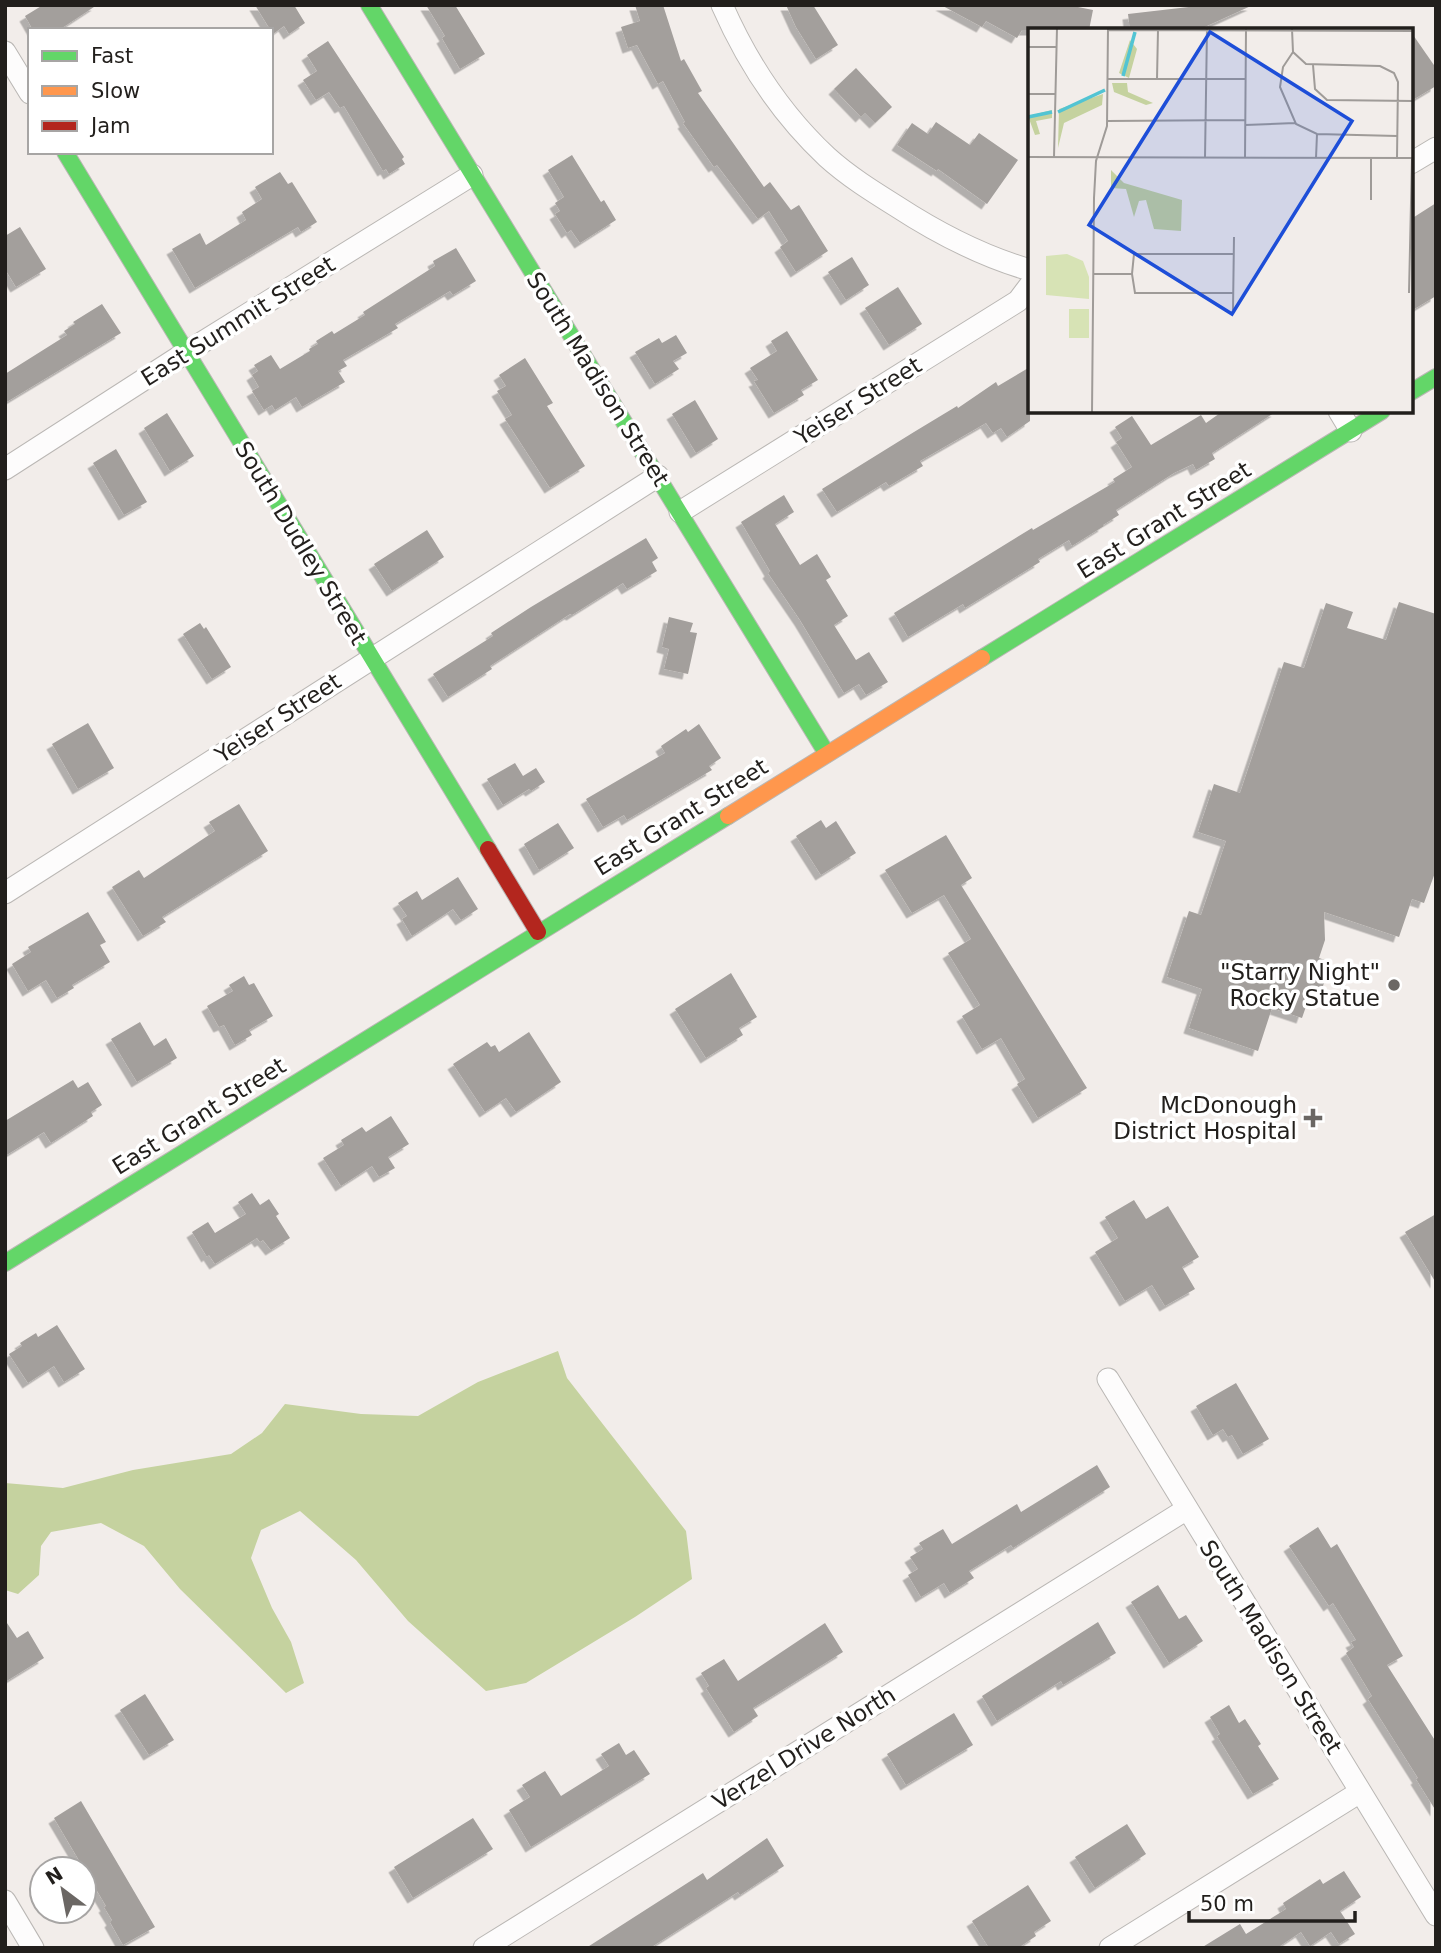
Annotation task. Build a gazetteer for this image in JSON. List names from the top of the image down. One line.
{"streets":{"street":["East Summit Street","South Madison Street","Yeiser Street","East Grant Street","South Dudley Street","Verzel Drive North"]},"crossings":[["East Summit Street","South Madison Street"],["East Summit Street","South Dudley Street"],["South Madison Street","Yeiser Street"],["South Madison Street","East Grant Street"],["South Madison Street","Verzel Drive North"],["Yeiser Street","South Dudley Street"],["East Grant Street","South Dudley Street"]],"places":{"other":["\"Starry Night\" Rocky Statue"],"health":["McDonough District Hospital"]},"legend":["Fast","Slow","Jam"],"scale_bar":"50 m","north":"top left"}
